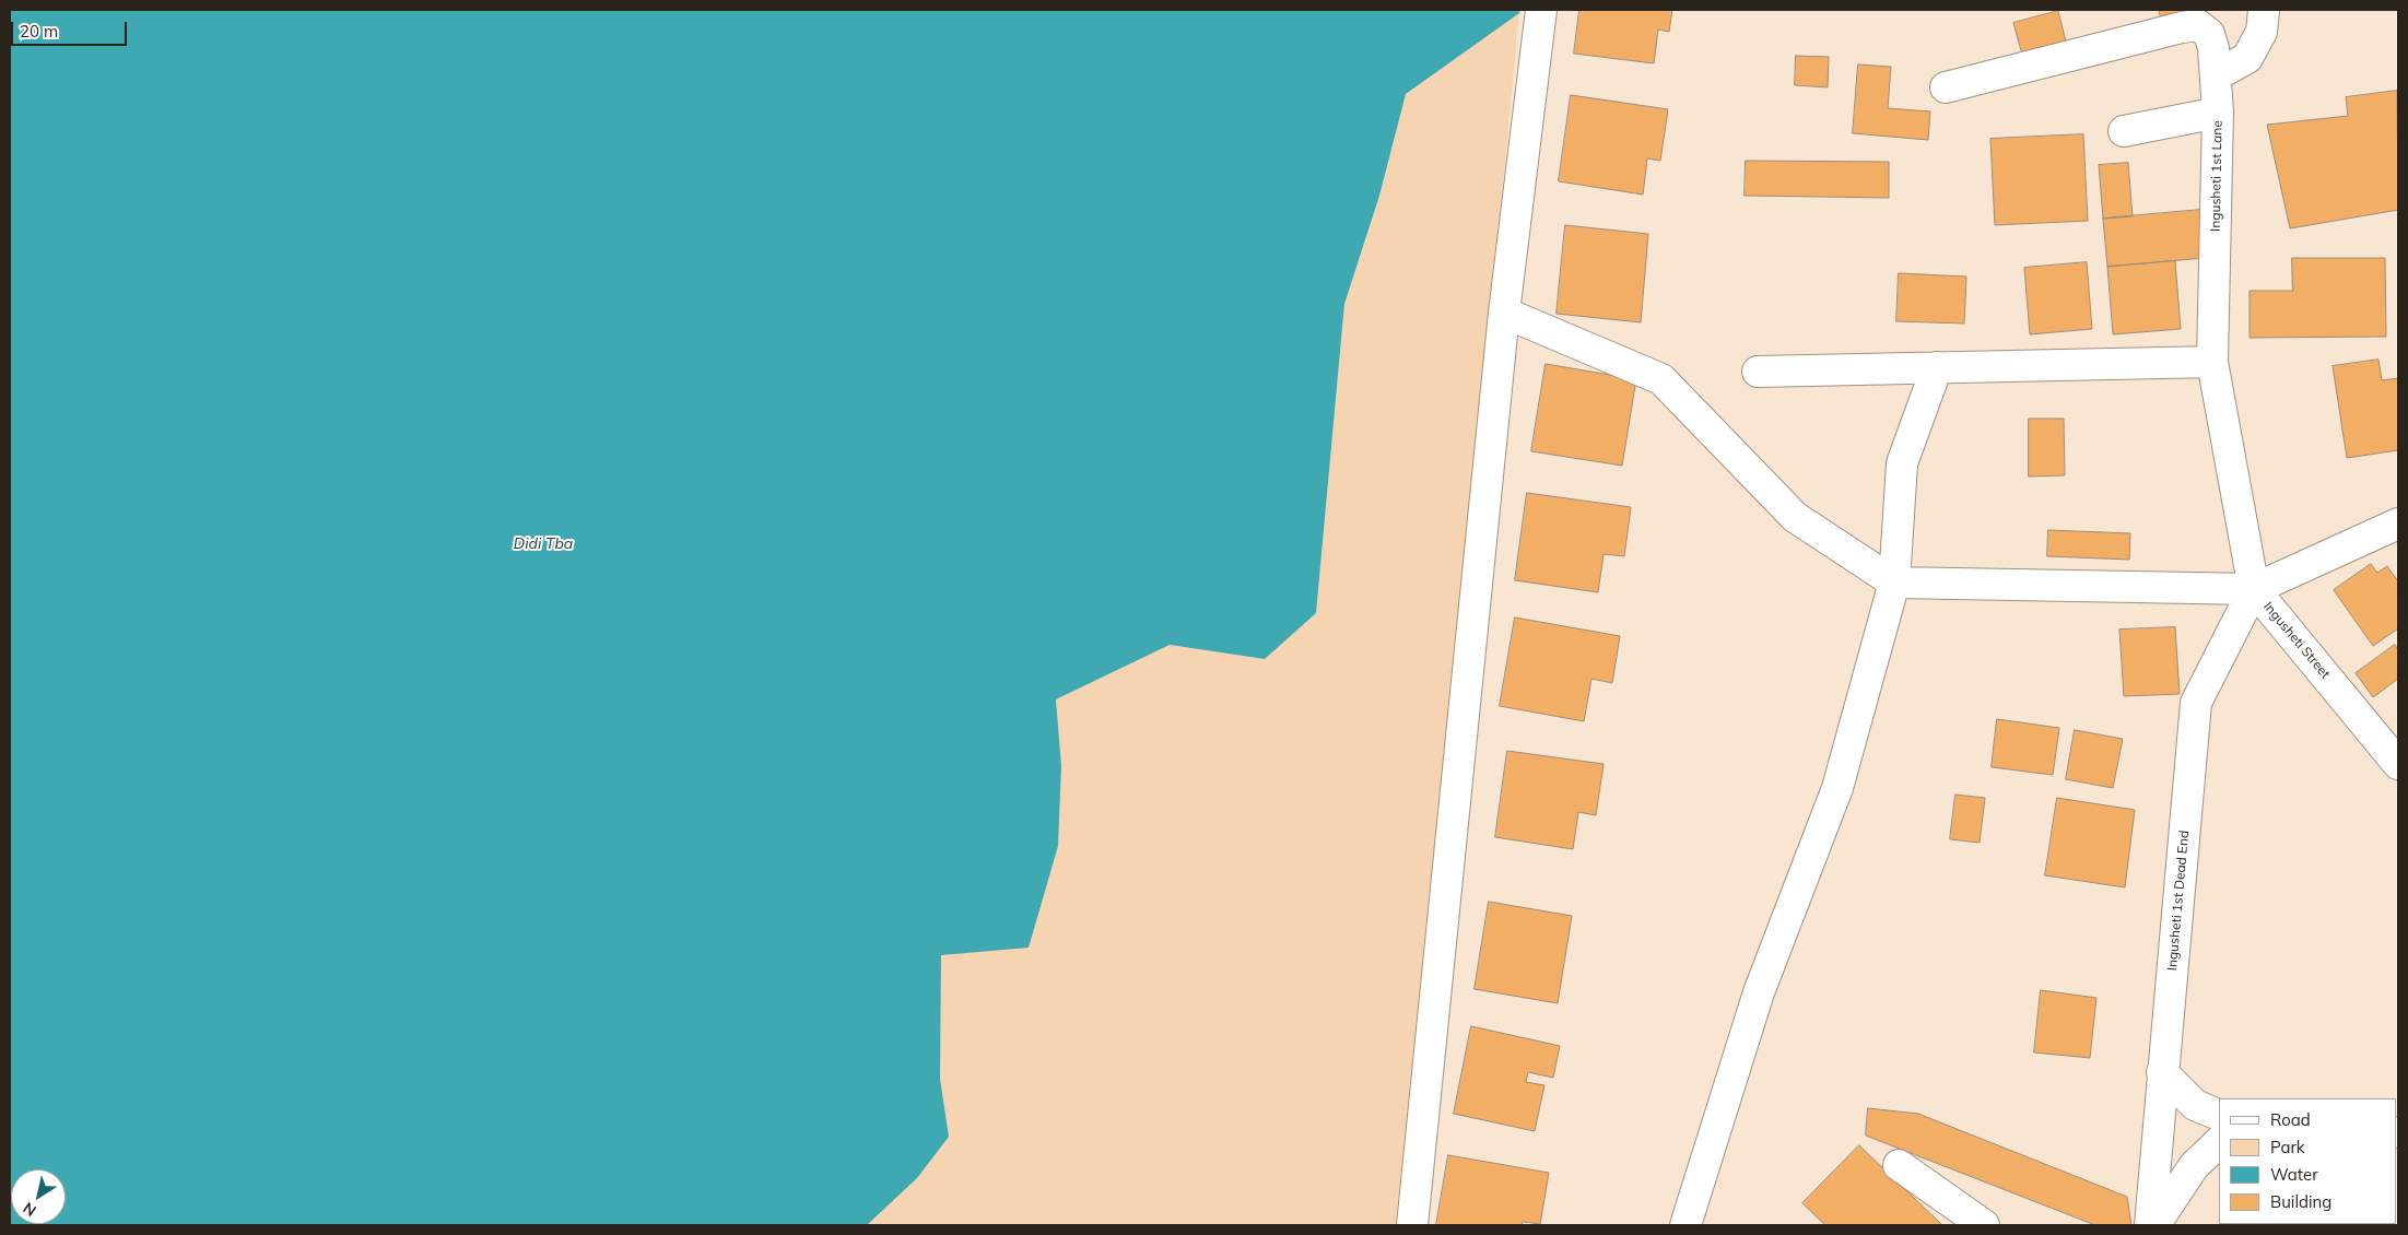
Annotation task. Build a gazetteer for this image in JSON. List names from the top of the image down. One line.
{"streets":{"street":["Ingusheti 1st Lane","Ingusheti Street","Ingusheti 1st Dead End"]},"crossings":[["Ingusheti 1st Lane","Ingusheti Street"],["Ingusheti 1st Lane","Ingusheti 1st Dead End"],["Ingusheti Street","Ingusheti 1st Dead End"]],"water":["Didi Tba"],"legend":["Road","Park","Water","Building"],"scale_bar":"20 m","north":"bottom left"}
